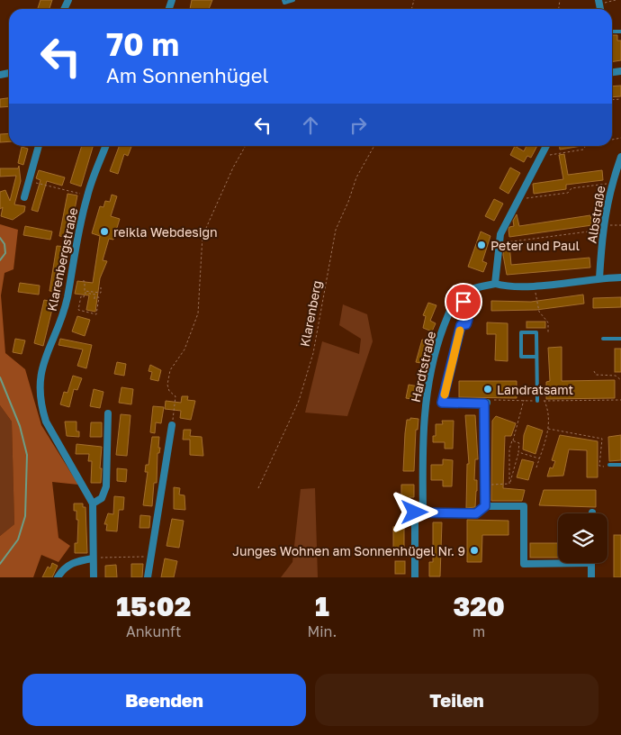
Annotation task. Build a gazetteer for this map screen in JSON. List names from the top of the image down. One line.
{"streets":{"street":["Albstraße","Klarenbergstraße","Hardtstraße"],"path":["Klarenberg"]},"crossings":[["Albstraße","Hardtstraße"]],"places":["reikla Webdesign","Peter und Paul","Landratsamt","Junges Wohnen am Sonnenhügel Nr. 9"],"page":{"turn":["70 m","Am Sonnenhügel"],"eta":["15:02","Ankunft","1","Min.","320","m"],"buttons":["Beenden","Teilen"]}}
